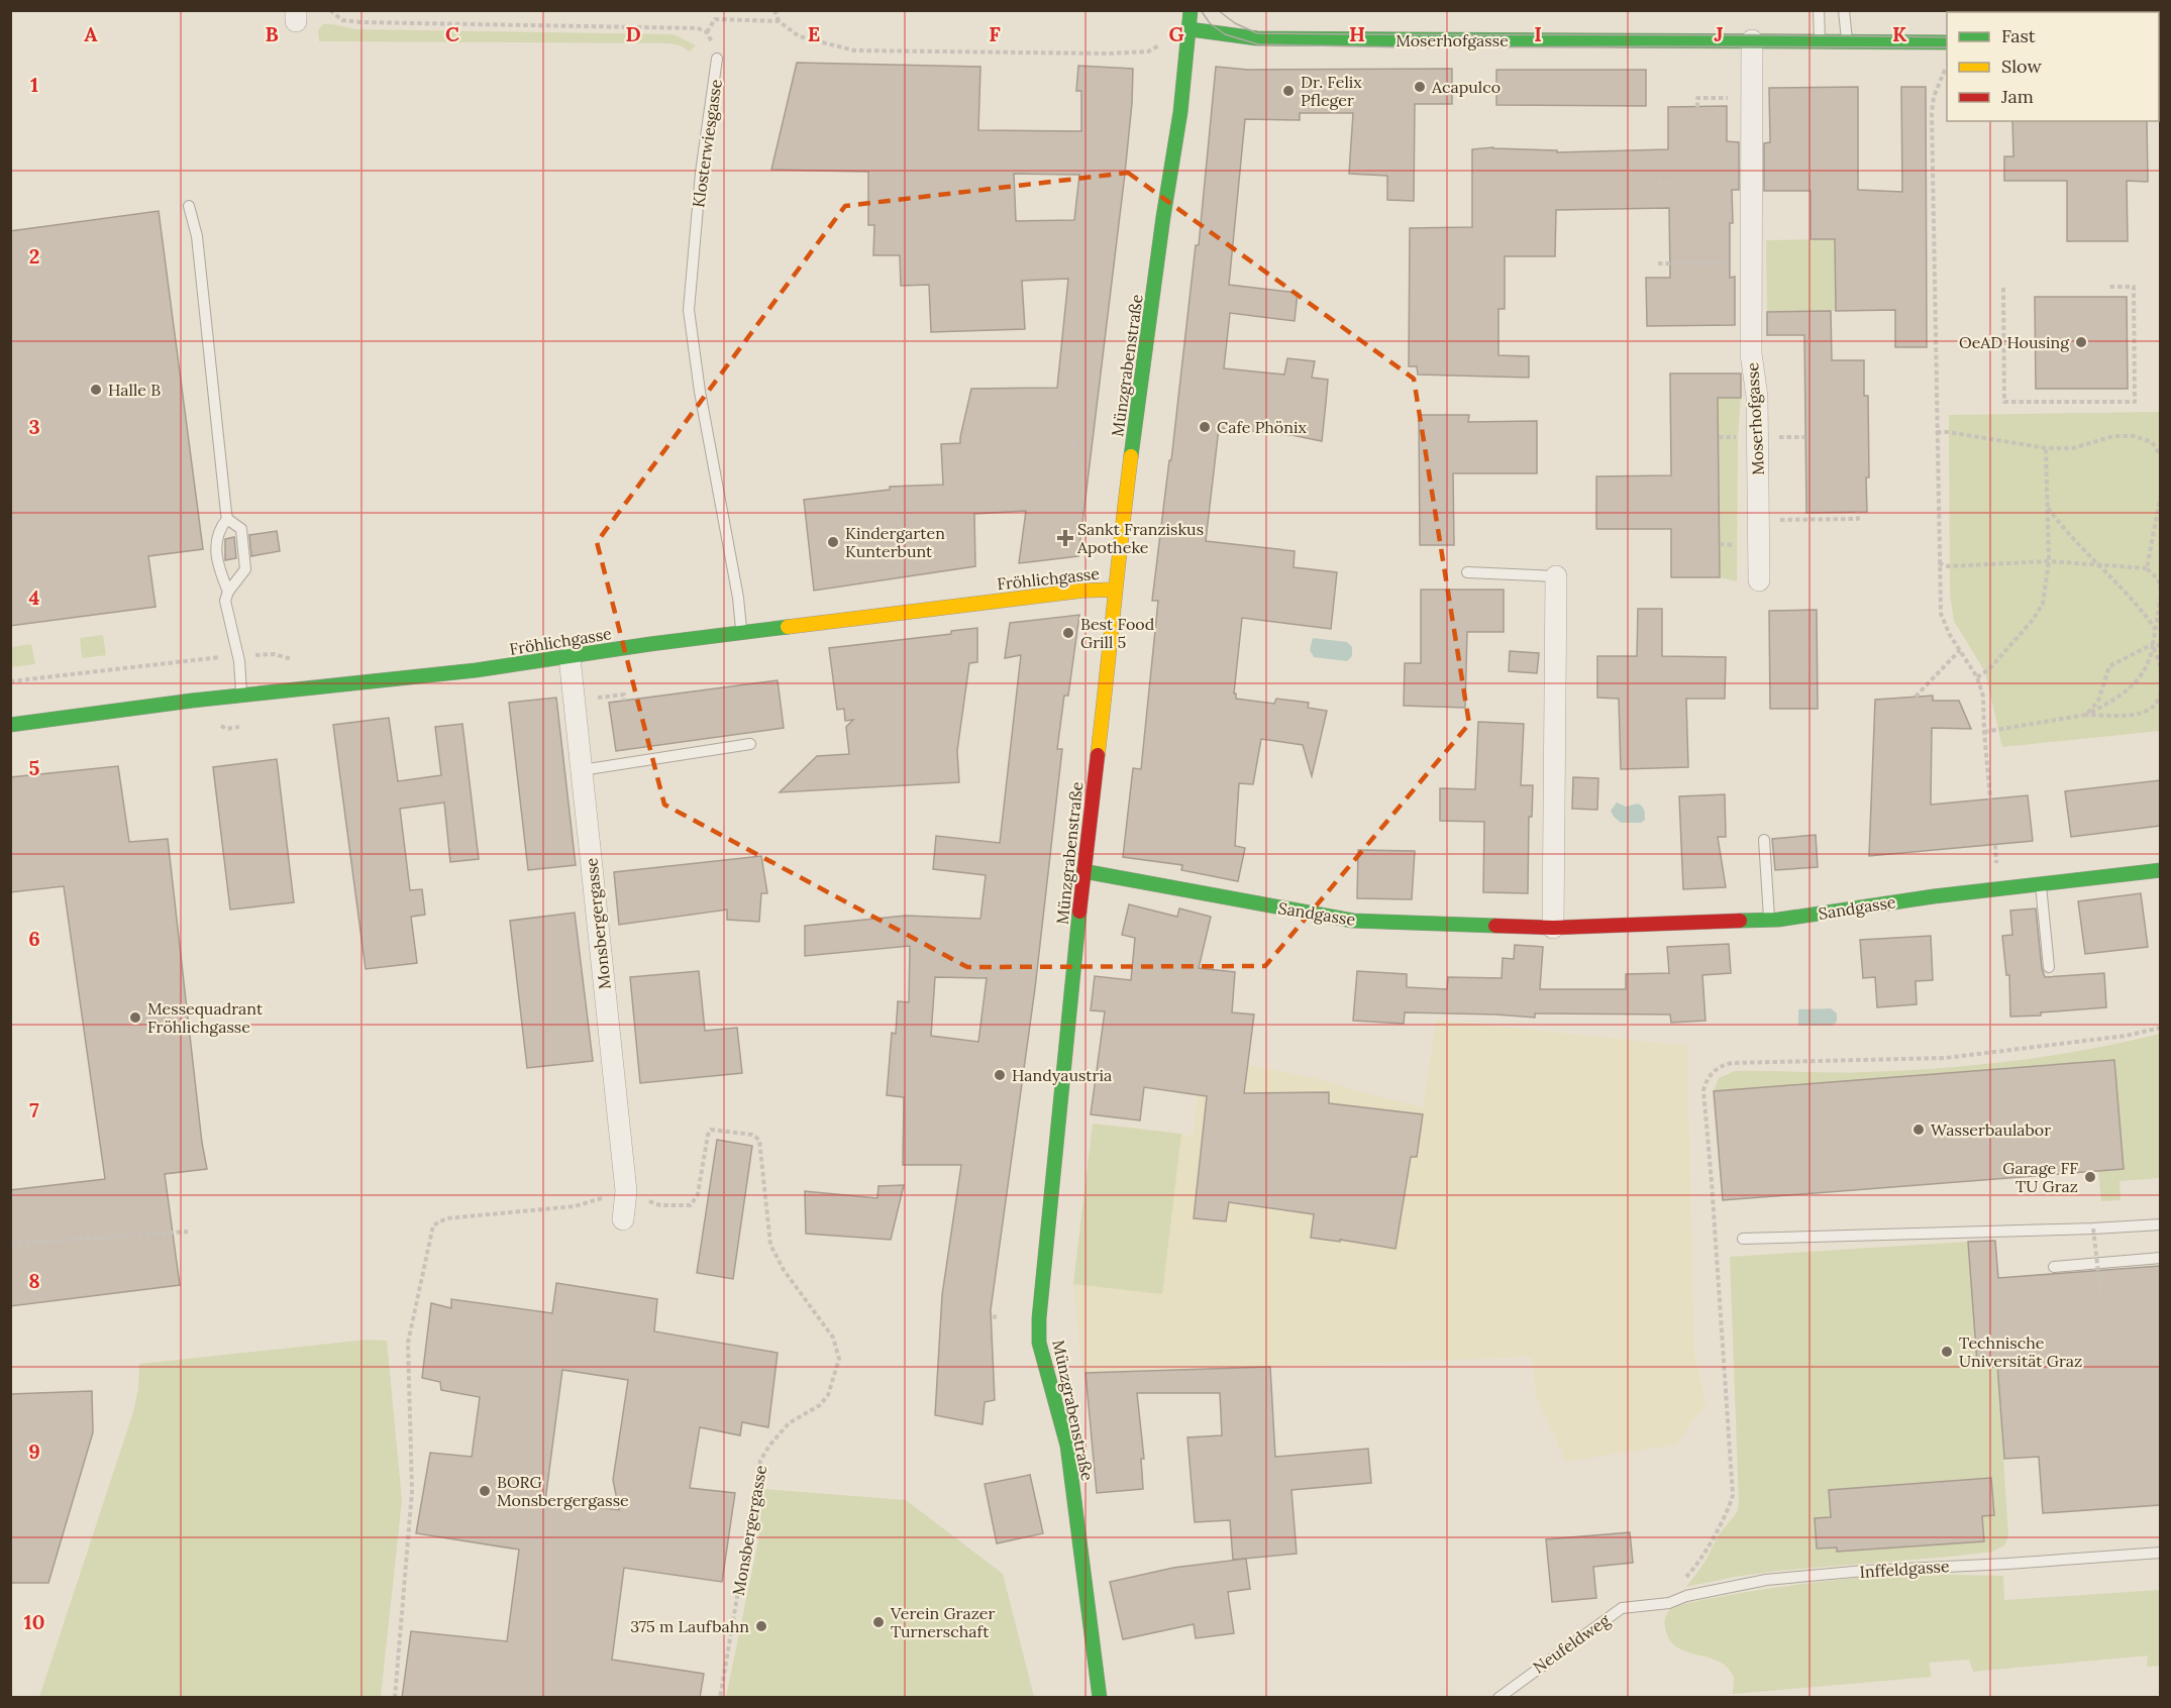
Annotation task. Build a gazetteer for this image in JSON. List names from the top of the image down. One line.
{"streets":{"main road":["Moserhofgasse","Münzgrabenstraße","Fröhlichgasse","Sandgasse"],"street":["Monsbergergasse"],"lane":["Klosterwiesgasse","Inffeldgasse","Neufeldweg"]},"crossings":[["Moserhofgasse","Münzgrabenstraße"],["Klosterwiesgasse","Fröhlichgasse"],["Münzgrabenstraße","Fröhlichgasse"],["Münzgrabenstraße","Sandgasse"],["Fröhlichgasse","Monsbergergasse"],["Inffeldgasse","Neufeldweg"]],"places":{"other":["Acapulco","Dr. Felix Pfleger","OeAD Housing","Halle B","Cafe Phönix","Kindergarten Kunterbunt","Best Food Grill 5","Messequadrant Fröhlichgasse","Handyaustria","Wasserbaulabor","Garage FF TU Graz","Technische Universität Graz","BORG Monsbergergasse","Verein Grazer Turnerschaft","375 m Laufbahn"],"health":["Sankt Franziskus Apotheke"]},"legend":["Fast","Slow","Jam"],"grid":{"columns":["A","B","C","D","E","F","G","H","I","J","K"],"rows":["1","2","3","4","5","6","7","8","9","10"]}}
